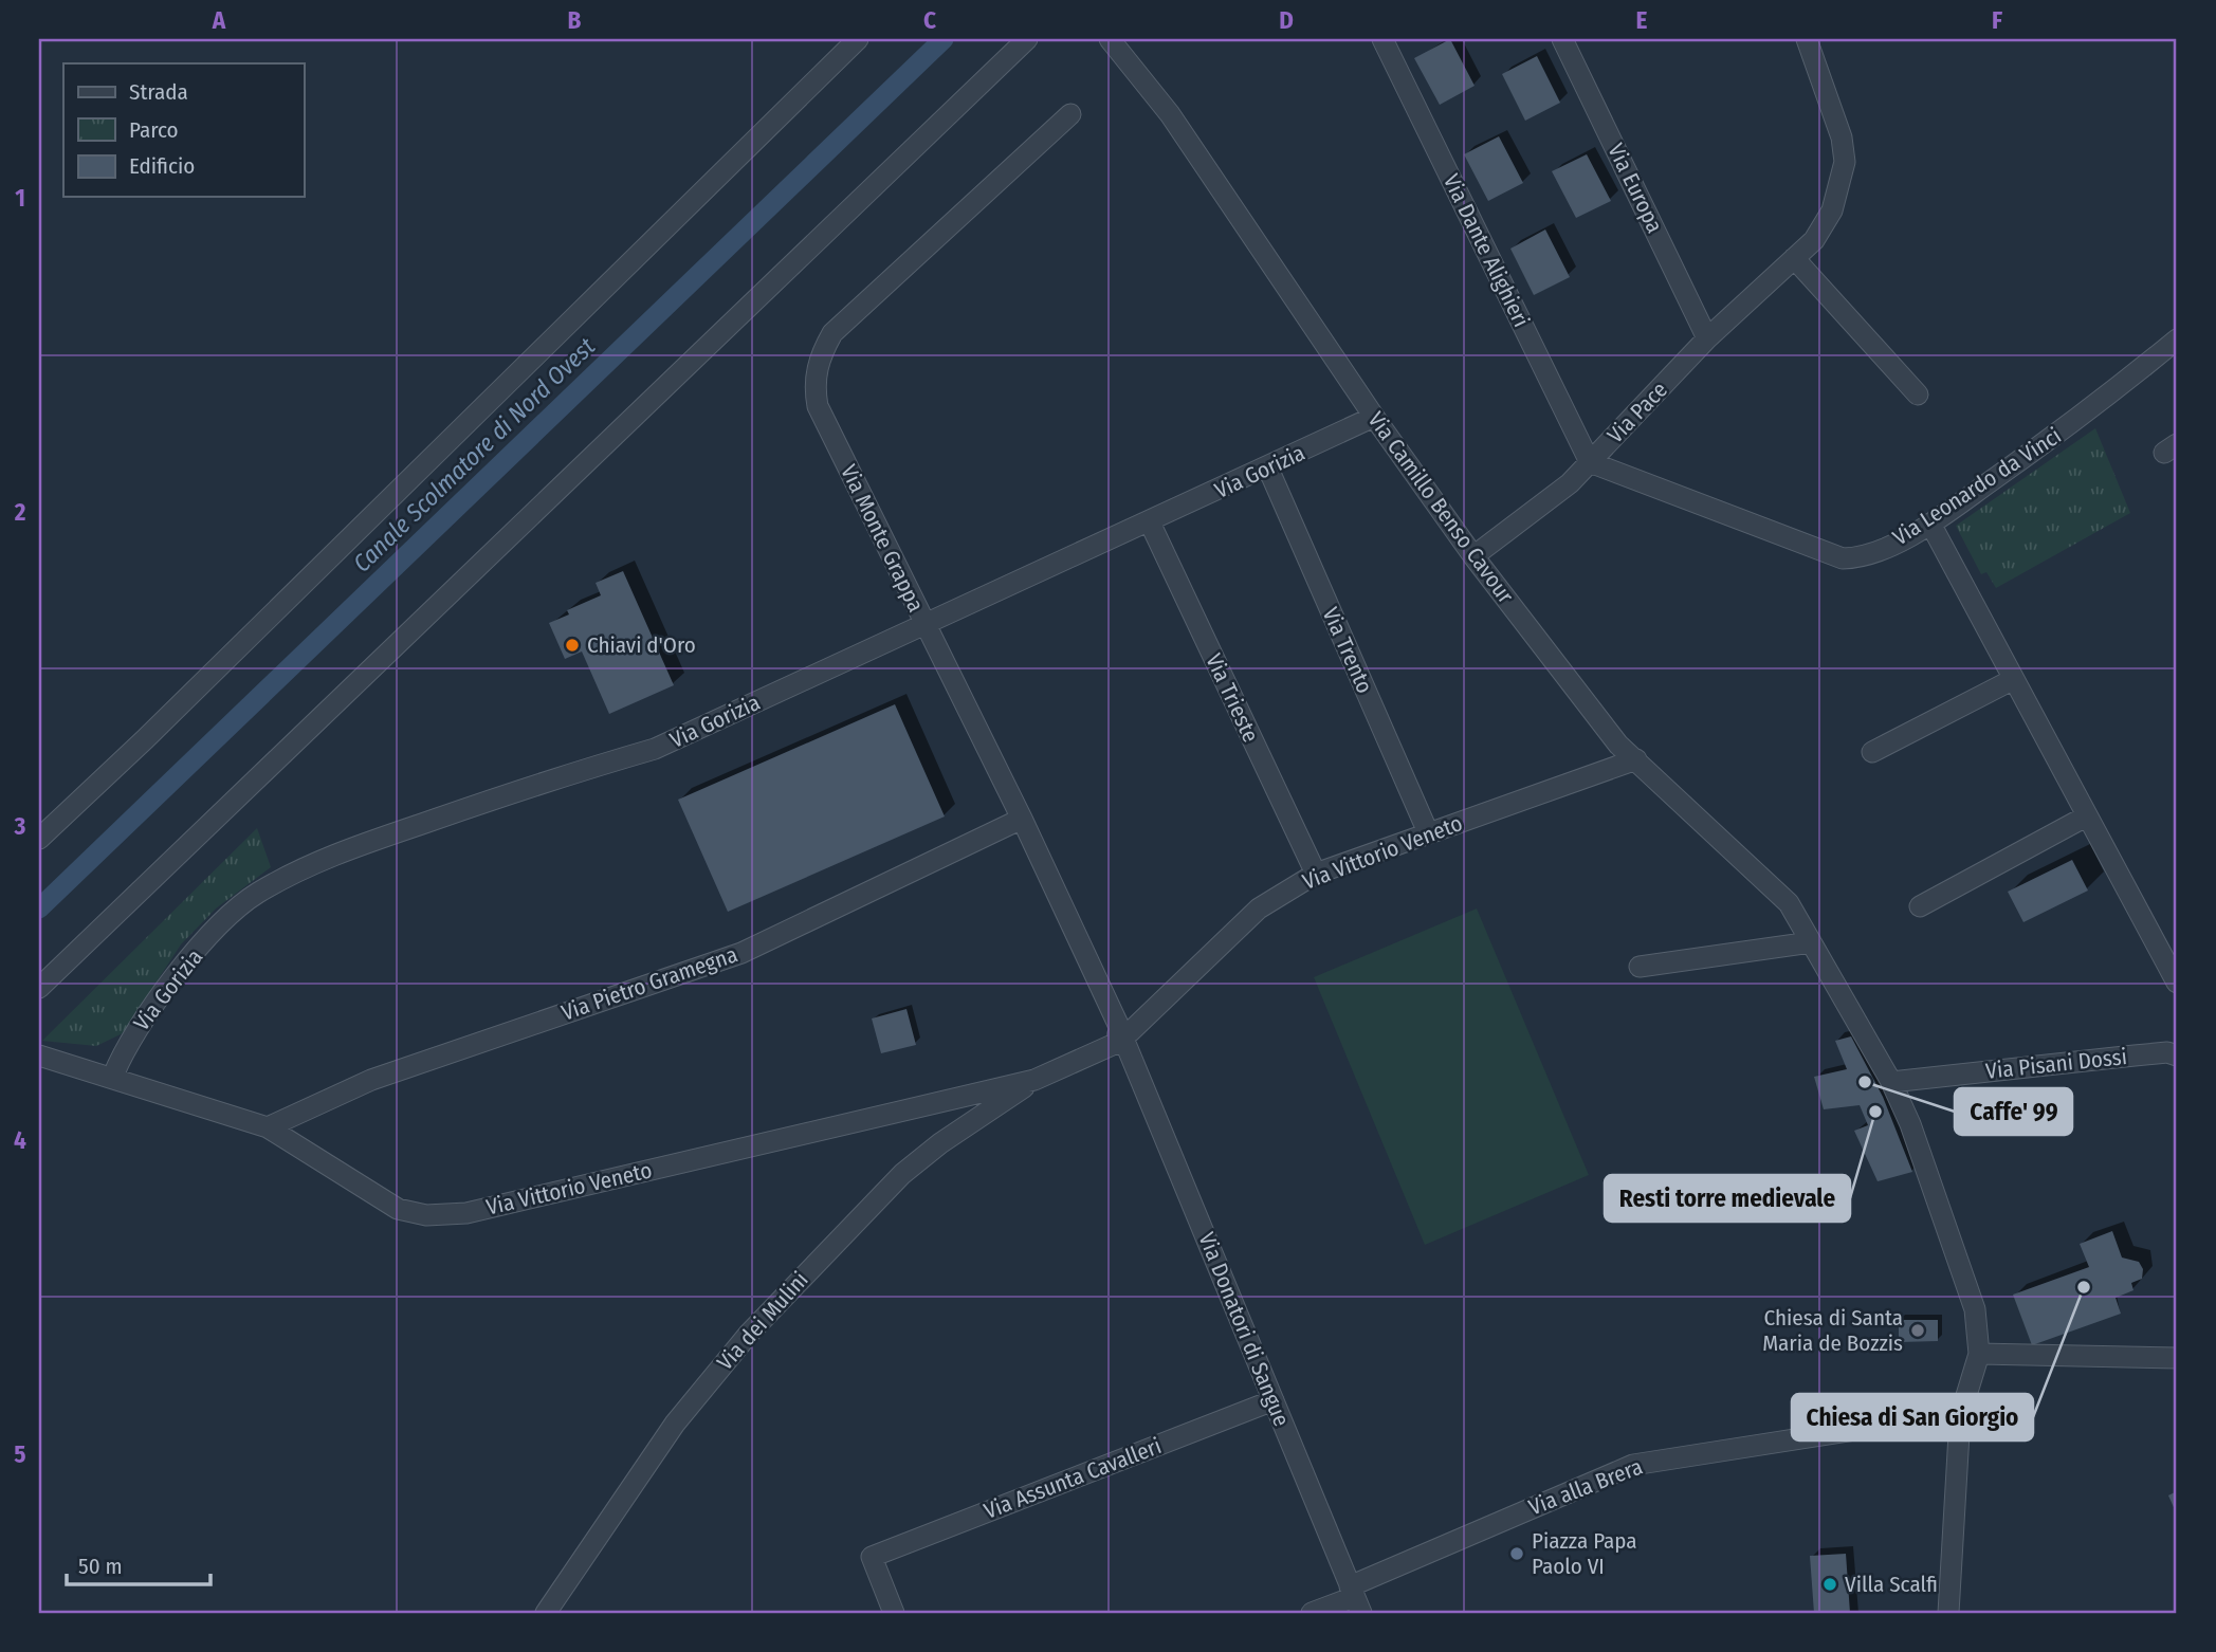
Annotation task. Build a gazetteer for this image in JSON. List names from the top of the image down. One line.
{"streets":{"street":["Via Europa","Via Dante Alighieri","Via Pace","Via Gorizia","Via Leonardo da Vinci","Via Camillo Benso Cavour","Via Monte Grappa","Via Trento","Via Trieste","Via Vittorio Veneto","Via Pietro Gramegna","Via Pisani Dossi","Via dei Mulini","Via Donatori di Sangue","Via Assunta Cavalleri","Via alla Brera"]},"crossings":[["Via Europa","Via Pace"],["Via Dante Alighieri","Via Pace"],["Via Dante Alighieri","Via Leonardo da Vinci"],["Via Pace","Via Leonardo da Vinci"],["Via Pace","Via Camillo Benso Cavour"],["Via Gorizia","Via Camillo Benso Cavour"],["Via Gorizia","Via Monte Grappa"],["Via Gorizia","Via Trento"],["Via Gorizia","Via Trieste"],["Via Gorizia","Via Vittorio Veneto"],["Via Camillo Benso Cavour","Via Vittorio Veneto"],["Via Camillo Benso Cavour","Via Pisani Dossi"],["Via Monte Grappa","Via Vittorio Veneto"],["Via Monte Grappa","Via Pietro Gramegna"],["Via Monte Grappa","Via Donatori di Sangue"],["Via Trento","Via Vittorio Veneto"],["Via Trieste","Via Vittorio Veneto"],["Via Vittorio Veneto","Via Pietro Gramegna"],["Via Vittorio Veneto","Via dei Mulini"],["Via Vittorio Veneto","Via Donatori di Sangue"],["Via Donatori di Sangue","Via Assunta Cavalleri"],["Via Donatori di Sangue","Via alla Brera"]],"water":["Canale Scolmatore di Nord Ovest"],"places":["Chiavi d'Oro","Caffe' 99","Resti torre medievale","Chiesa di San Giorgio","Chiesa di Santa Maria de Bozzis","Piazza Papa Paolo VI","Villa Scalfi"],"legend":["Strada","Parco","Edificio"],"scale_bar":"50 m","grid":{"columns":["A","B","C","D","E","F"],"rows":["1","2","3","4","5"]}}
